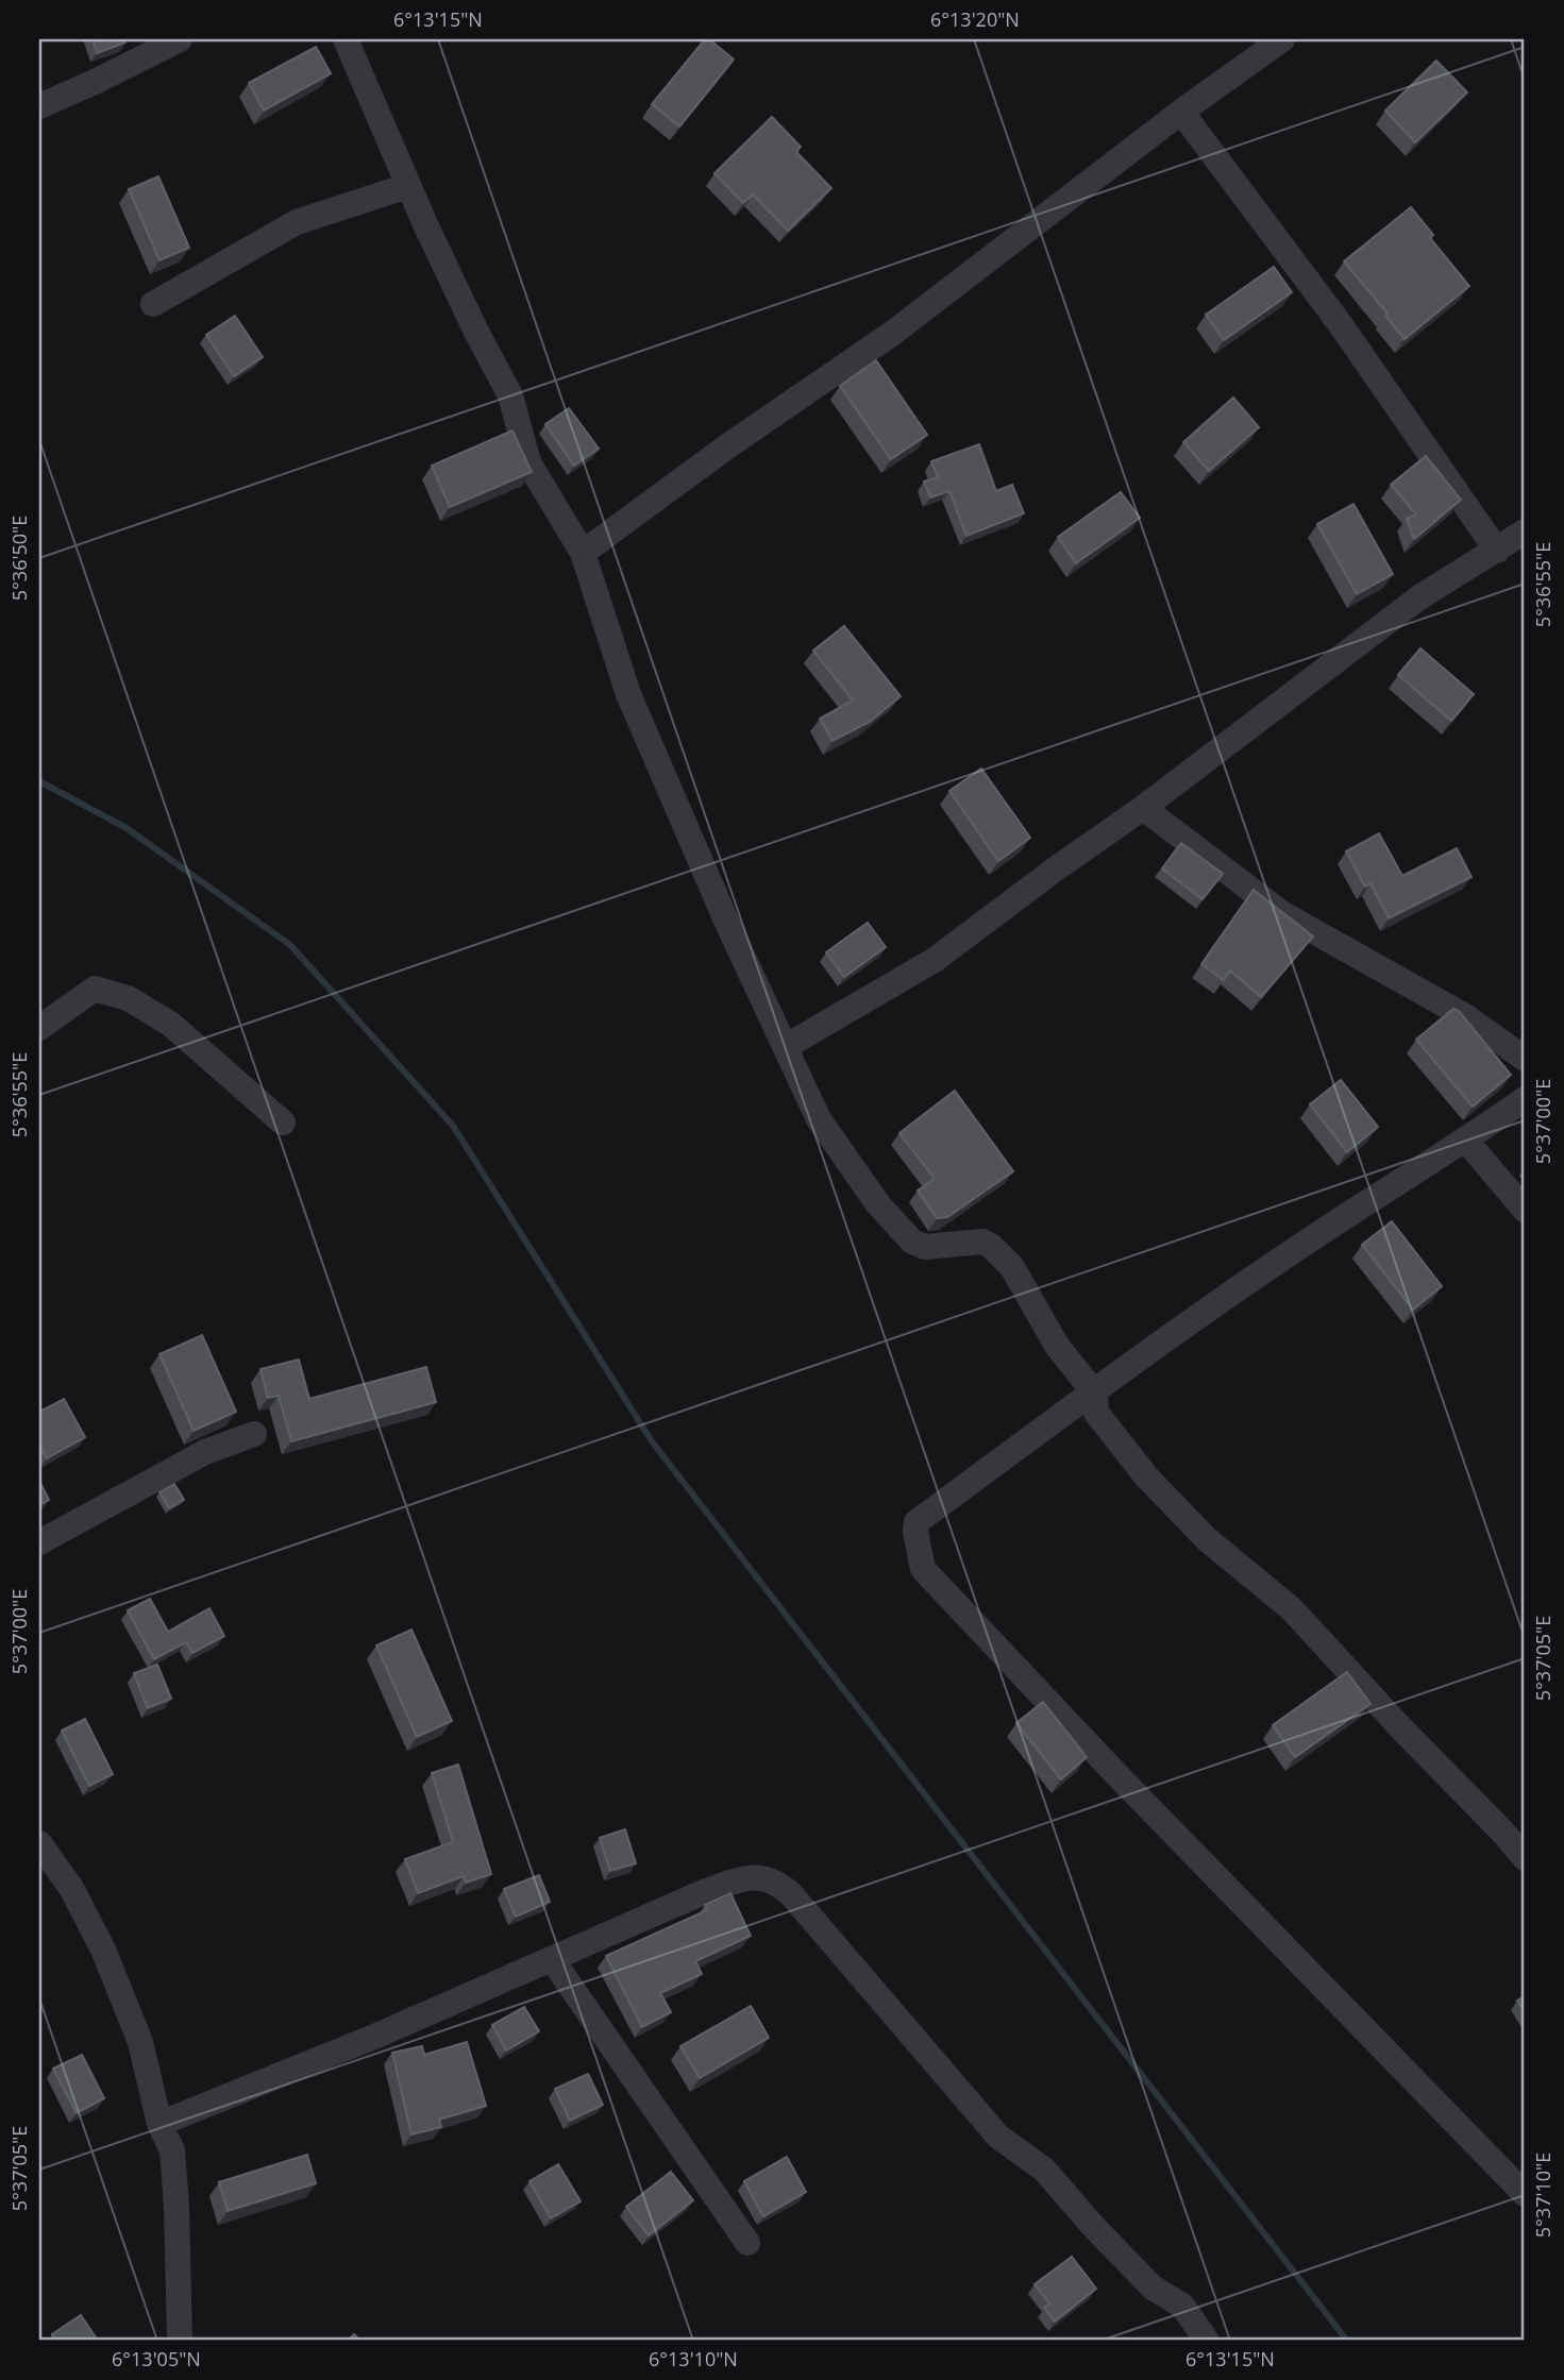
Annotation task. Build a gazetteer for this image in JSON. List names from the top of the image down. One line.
{"coordinates":["6°13'15\"N","6°13'20\"N","5°36'50\"E","5°36'55\"E","5°37'00\"E","5°37'05\"E","5°37'10\"E","6°13'05\"N","6°13'10\"N"]}
